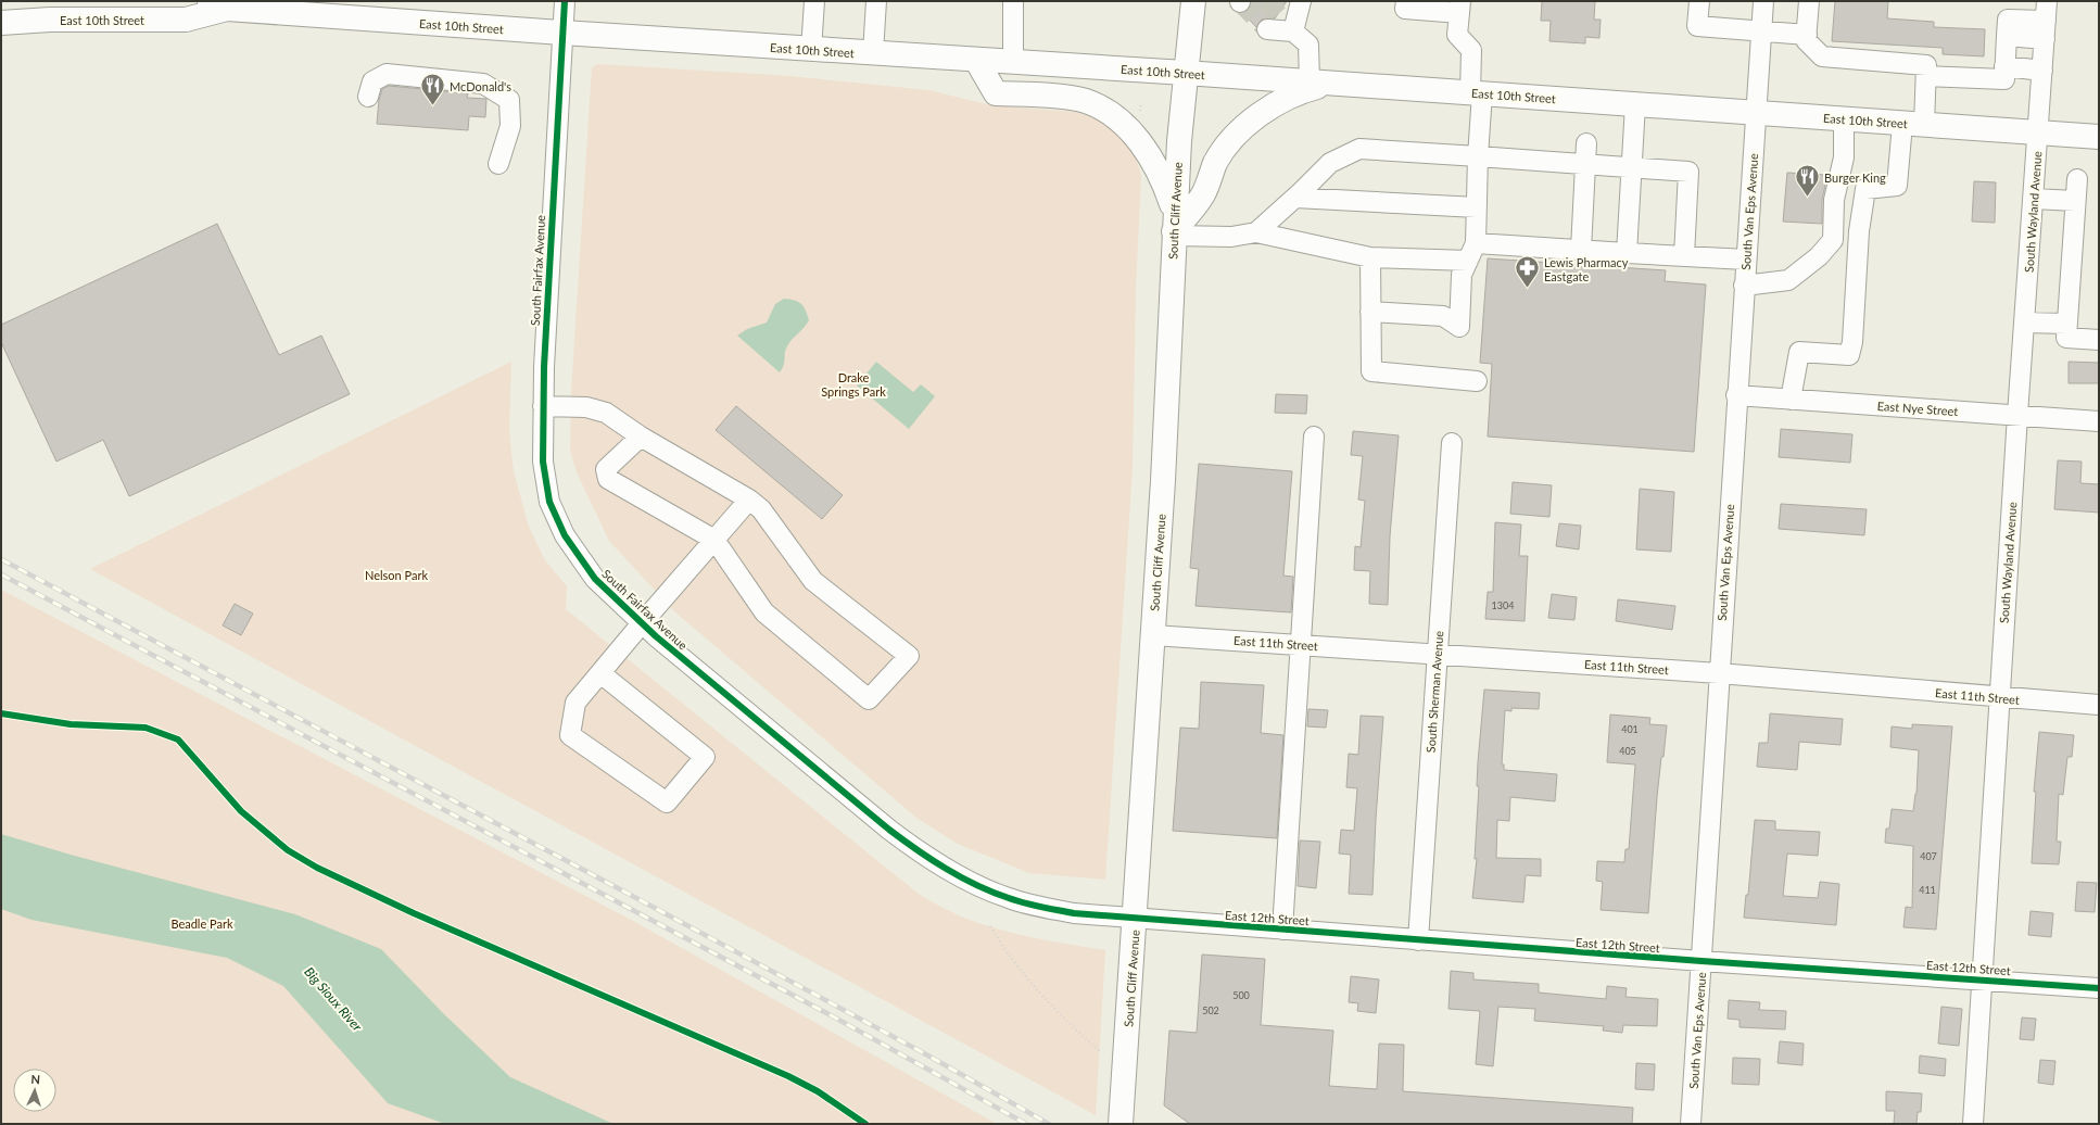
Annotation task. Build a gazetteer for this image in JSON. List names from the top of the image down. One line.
{"streets":{"main road":["East 10th Street","South Cliff Avenue"],"street":["South Van Eps Avenue","South Wayland Avenue","South Fairfax Avenue","East Nye Street","East 11th Street","South Sherman Avenue","East 12th Street"]},"crossings":[["East 10th Street","South Cliff Avenue"],["East 10th Street","South Van Eps Avenue"],["East 10th Street","South Wayland Avenue"],["East 10th Street","South Fairfax Avenue"],["South Cliff Avenue","South Fairfax Avenue"],["South Cliff Avenue","East 11th Street"],["South Cliff Avenue","East 12th Street"],["South Van Eps Avenue","East Nye Street"],["South Van Eps Avenue","East 11th Street"],["South Van Eps Avenue","East 12th Street"],["South Wayland Avenue","East Nye Street"],["South Wayland Avenue","East 11th Street"],["South Wayland Avenue","East 12th Street"],["South Fairfax Avenue","East 12th Street"],["East 11th Street","South Sherman Avenue"],["South Sherman Avenue","East 12th Street"]],"water":["Big Sioux River"],"parks":["Drake Springs Park","Nelson Park","Beadle Park"],"places":{"restaurant":["McDonald's","Burger King"],"pharmacy":["Lewis Pharmacy Eastgate"]},"house_numbers":["1304","401","405","407","411","500","502"],"north":"top"}
